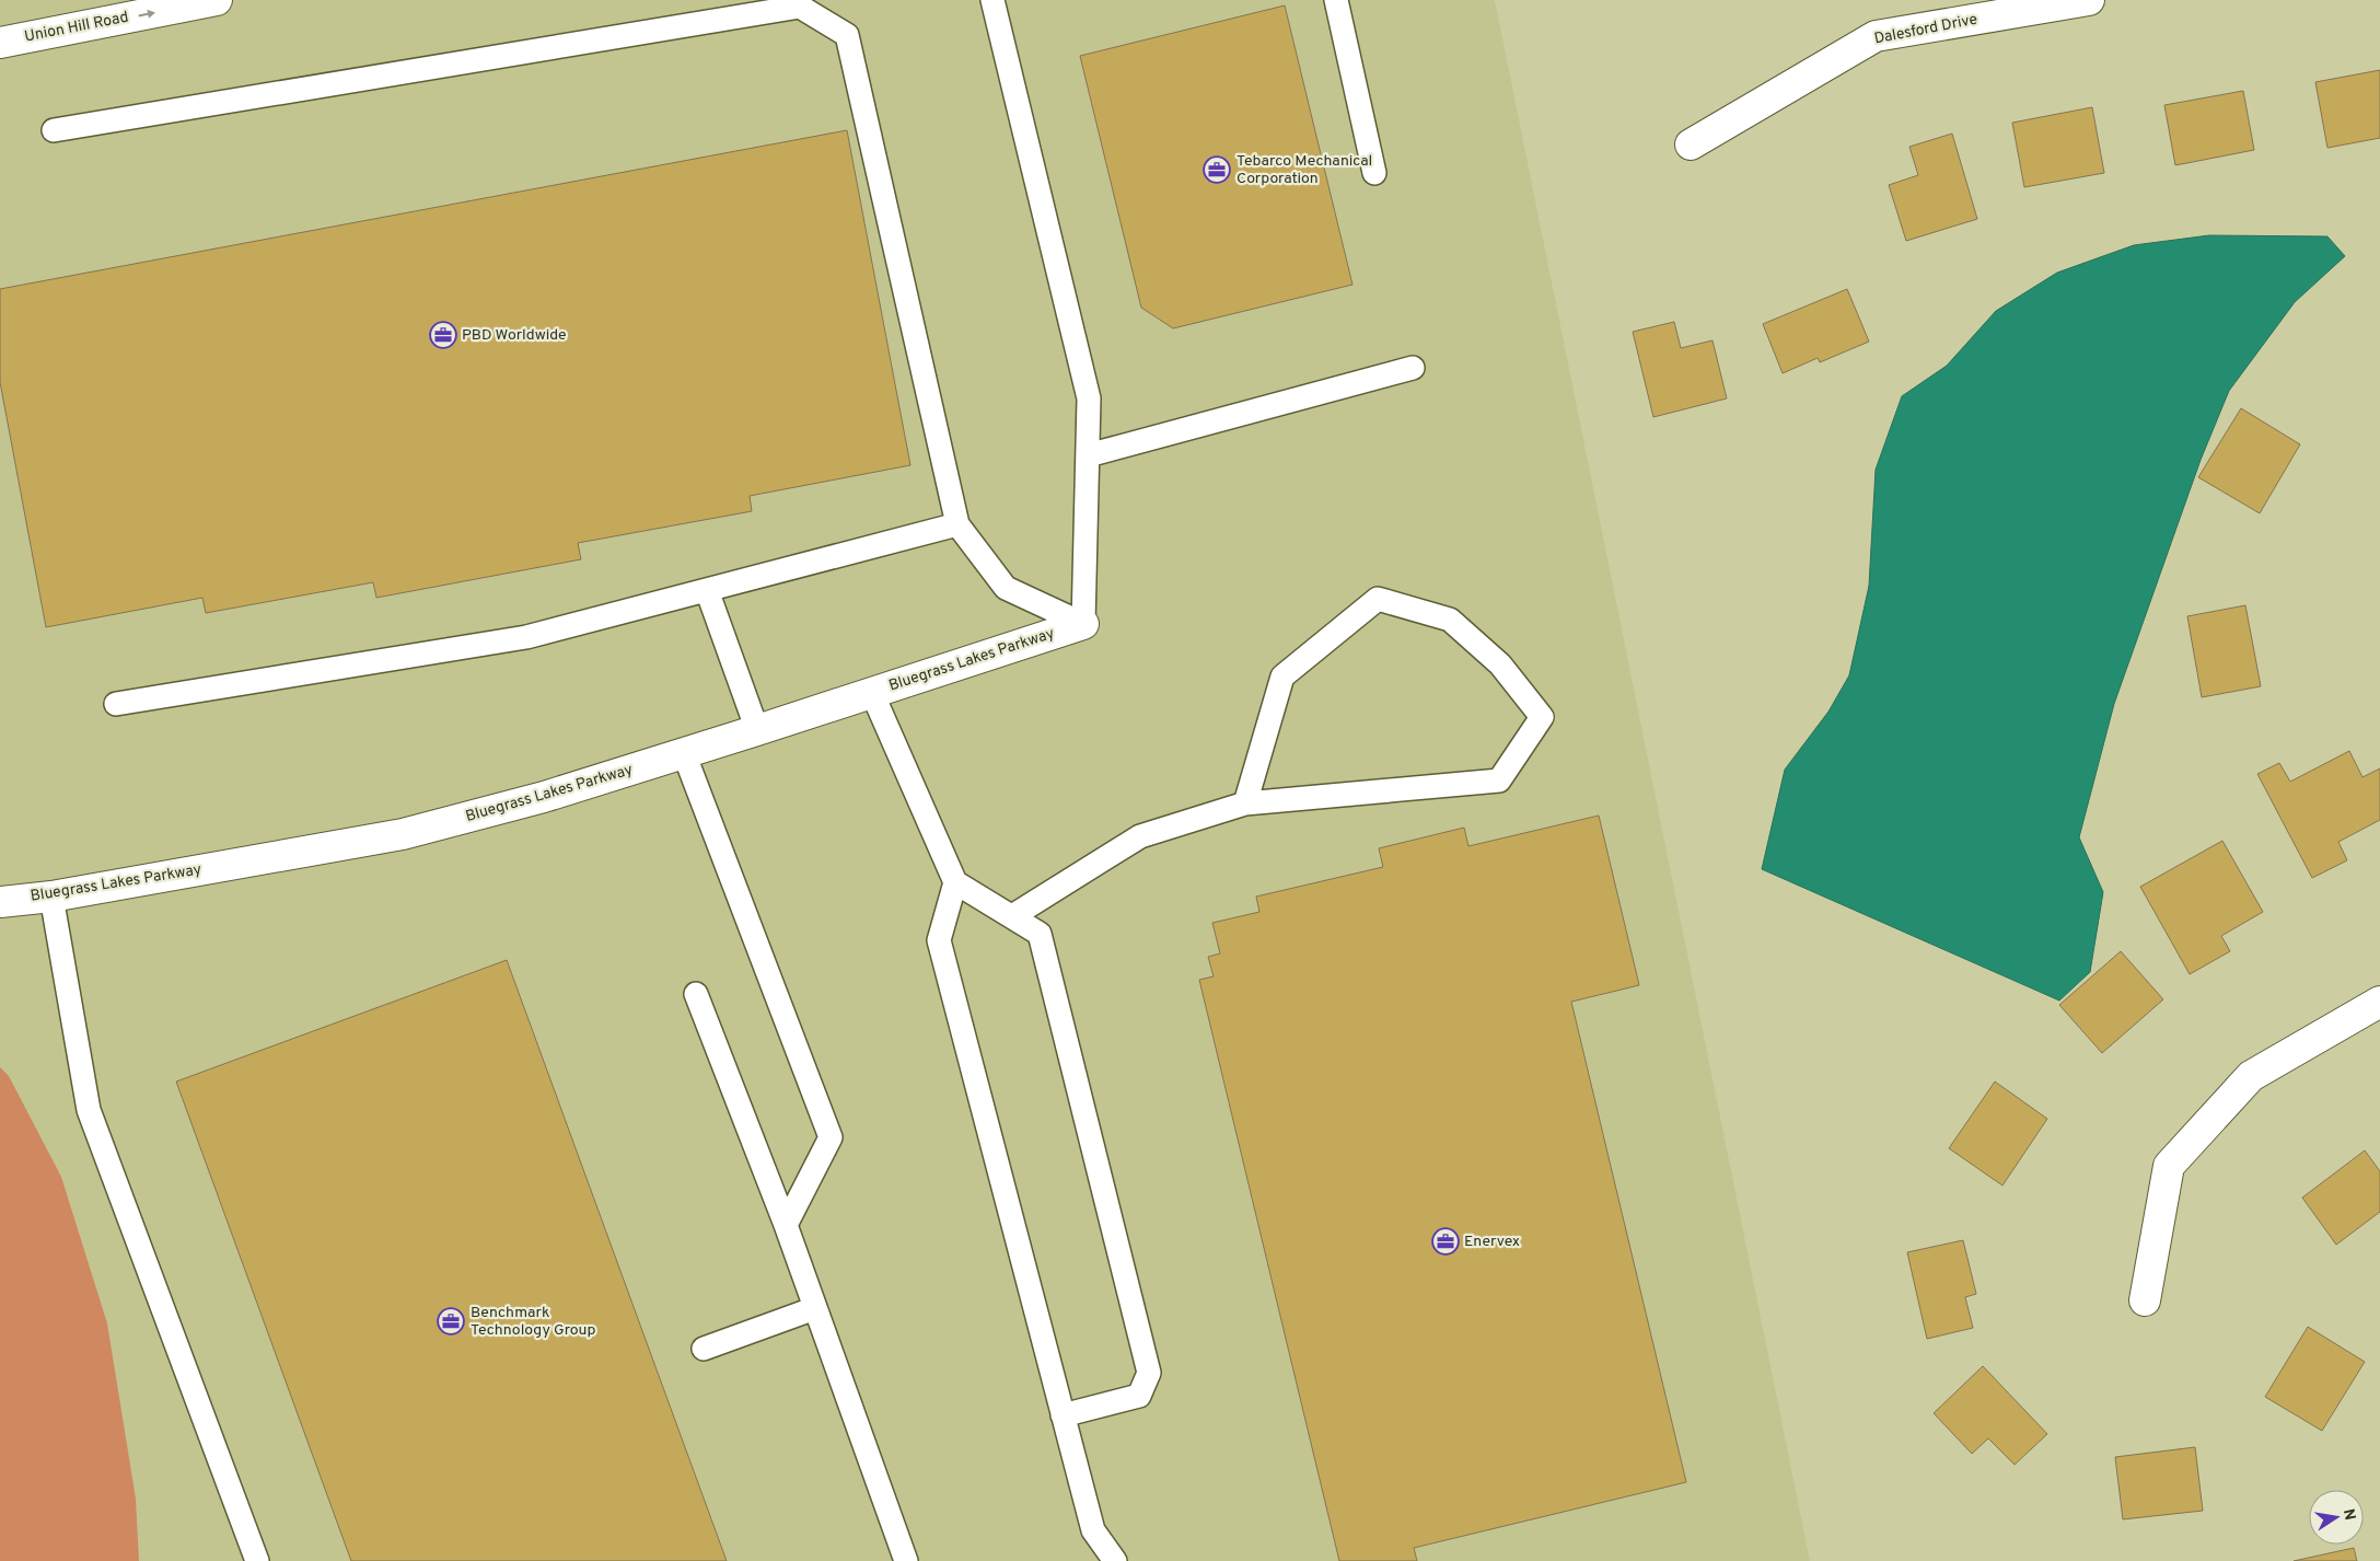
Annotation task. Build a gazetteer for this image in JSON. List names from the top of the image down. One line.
{"streets":{"street":["Union Hill Road","Dalesford Drive","Bluegrass Lakes Parkway"]},"one_way":["Union Hill Road"],"places":{"office":["Tebarco Mechanical Corporation","PBD Worldwide","Enervex","Benchmark Technology Group"]},"north":"right"}
